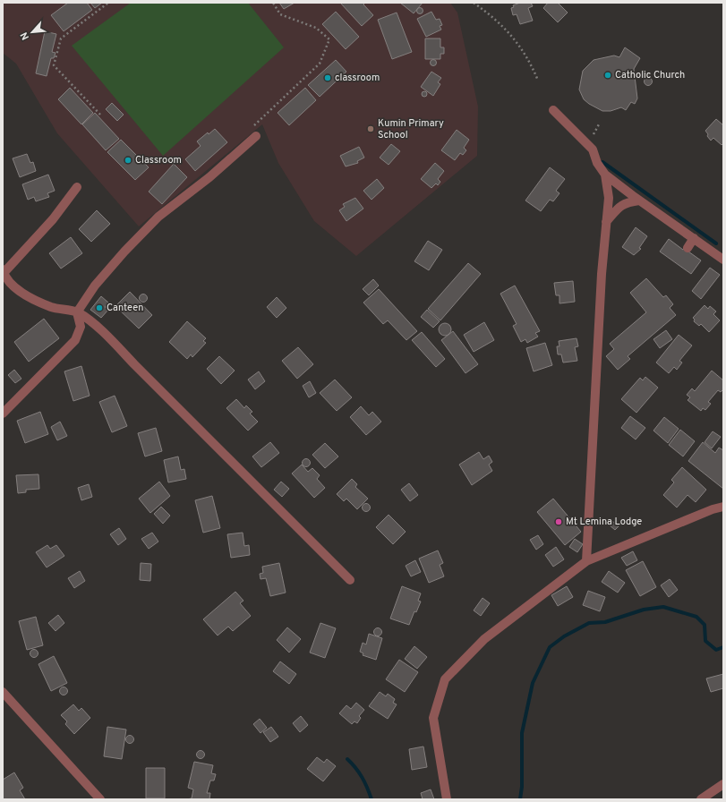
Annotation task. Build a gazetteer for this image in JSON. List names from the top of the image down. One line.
{"places":["Catholic Church","classroom","Kumin Primary School","Classroom","Canteen","Mt Lemina Lodge"],"north":"bottom left"}
